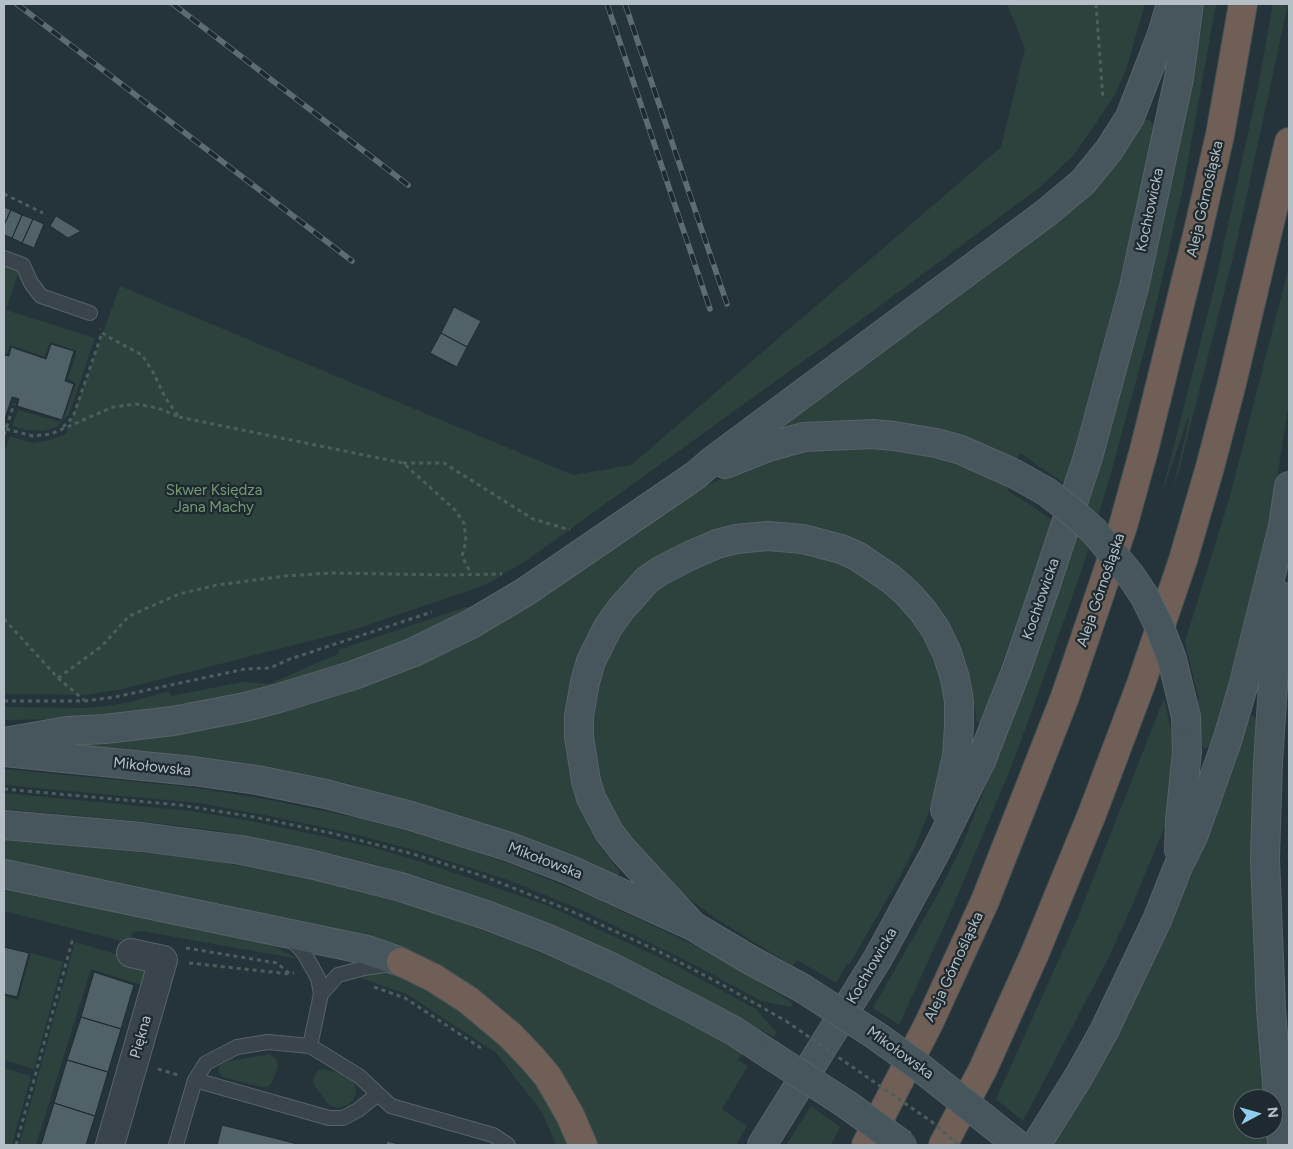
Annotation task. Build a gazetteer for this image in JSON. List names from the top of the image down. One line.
{"streets":{"highway":["Aleja Górnośląska"],"main road":["Kochłowicka","Mikołowska"],"street":["Piękna"]},"parks":["Skwer Księdza Jana Machy"],"north":"right"}
